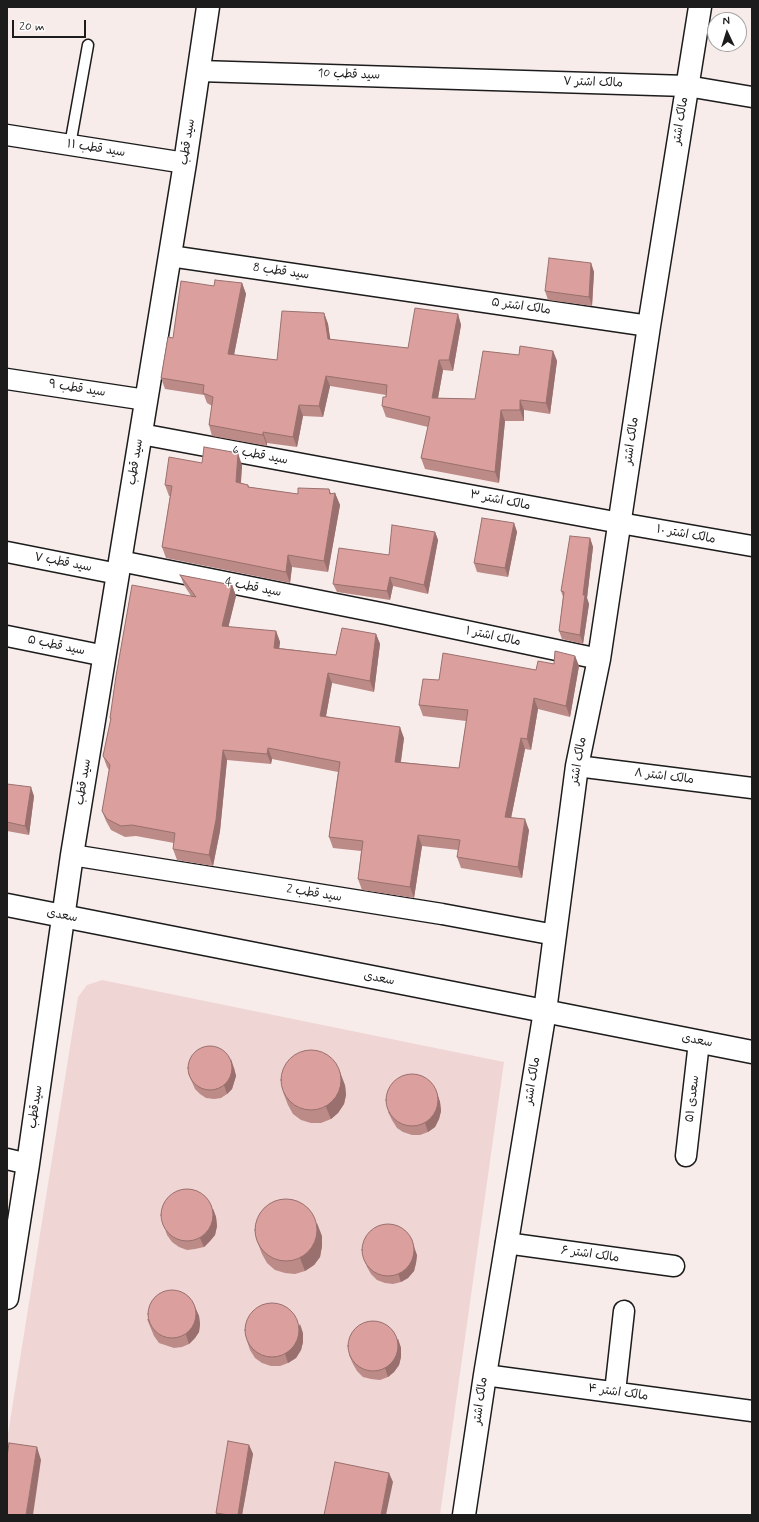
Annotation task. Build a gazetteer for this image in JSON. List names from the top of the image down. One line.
{"streets":{"street":["سید قطب 10","مالک اشتر ۷","مالک اشتر","سید قطب","سید قطب ۱۱","سید قطب 8","مالک اشتر ۵","سید قطب ۹","سید قطب 6","مالک اشتر ۳","مالک اشتر ۱۰","سید قطب ۷","سید قطب 4","مالک اشتر ۱","سید قطب ۵","مالک اشتر ۸","سید قطب 2","سعدی","سعدی ۵۱","سیدقطب","مالک اشتر ۶","مالک اشتر ۴"]},"crossings":[["سید قطب 10","مالک اشتر ۷"],["سید قطب 10","سید قطب"],["مالک اشتر ۷","مالک اشتر"],["مالک اشتر","مالک اشتر ۵"],["مالک اشتر","مالک اشتر ۳"],["مالک اشتر","مالک اشتر ۱۰"],["مالک اشتر","مالک اشتر ۱"],["مالک اشتر","مالک اشتر ۸"],["مالک اشتر","سید قطب 2"],["مالک اشتر","سعدی"],["مالک اشتر","مالک اشتر ۶"],["مالک اشتر","مالک اشتر ۴"],["سید قطب","سید قطب ۱۱"],["سید قطب","سید قطب 8"],["سید قطب","سید قطب ۹"],["سید قطب","سید قطب 6"],["سید قطب","سید قطب ۷"],["سید قطب","سید قطب 4"],["سید قطب","سید قطب ۵"],["سید قطب","سید قطب 2"],["سید قطب","سعدی"],["سید قطب","سیدقطب"],["سید قطب 8","مالک اشتر ۵"],["سید قطب 6","مالک اشتر ۳"],["مالک اشتر ۳","مالک اشتر ۱۰"],["سید قطب ۷","سید قطب 4"],["سید قطب 4","مالک اشتر ۱"],["سعدی","سعدی ۵۱"],["سعدی","سیدقطب"]],"scale_bar":"20 m","north":"top"}
